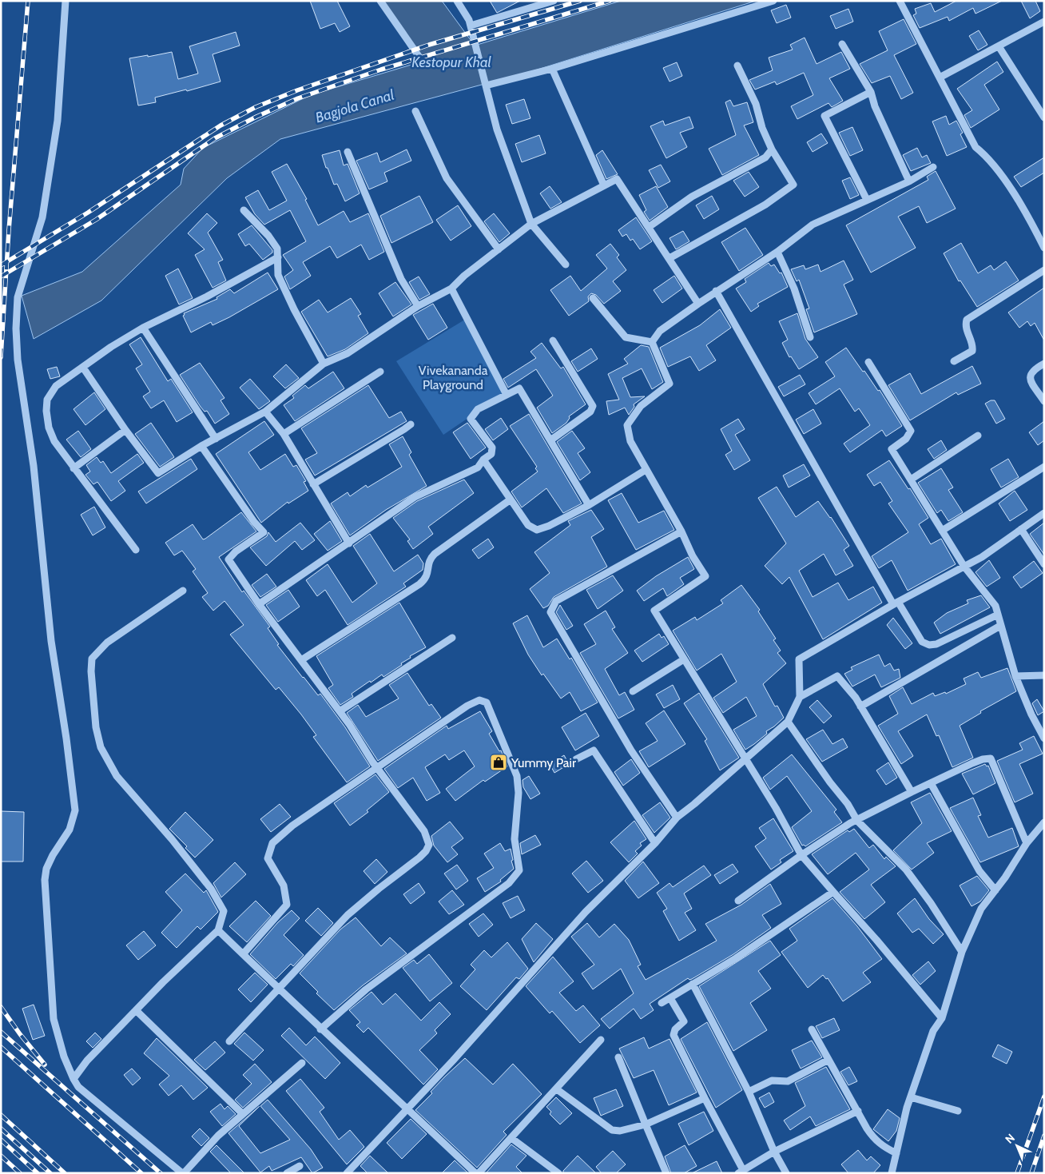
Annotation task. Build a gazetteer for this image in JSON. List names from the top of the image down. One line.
{"water":["Kestopur Khal","Bagjola Canal"],"parks":["Vivekananda Playground"],"places":{"shop":["Yummy Pair"]},"north":"top left"}
